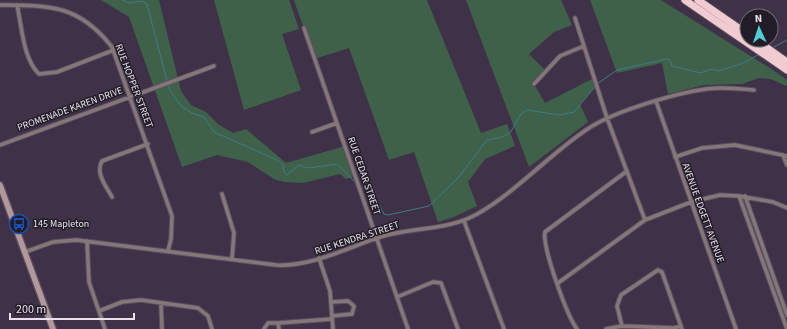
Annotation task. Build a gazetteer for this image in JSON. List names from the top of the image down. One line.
{"streets":{"street":["RUE HOPPER STREET","PROMENADE KAREN DRIVE","RUE CEDAR STREET","AVENUE EDGETT AVENUE","RUE KENDRA STREET"]},"crossings":[["RUE HOPPER STREET","PROMENADE KAREN DRIVE"],["RUE HOPPER STREET","RUE KENDRA STREET"],["RUE CEDAR STREET","RUE KENDRA STREET"],["AVENUE EDGETT AVENUE","RUE KENDRA STREET"]],"places":{"bus stop":["145 Mapleton"]},"scale_bar":"200 m","north":"top"}
